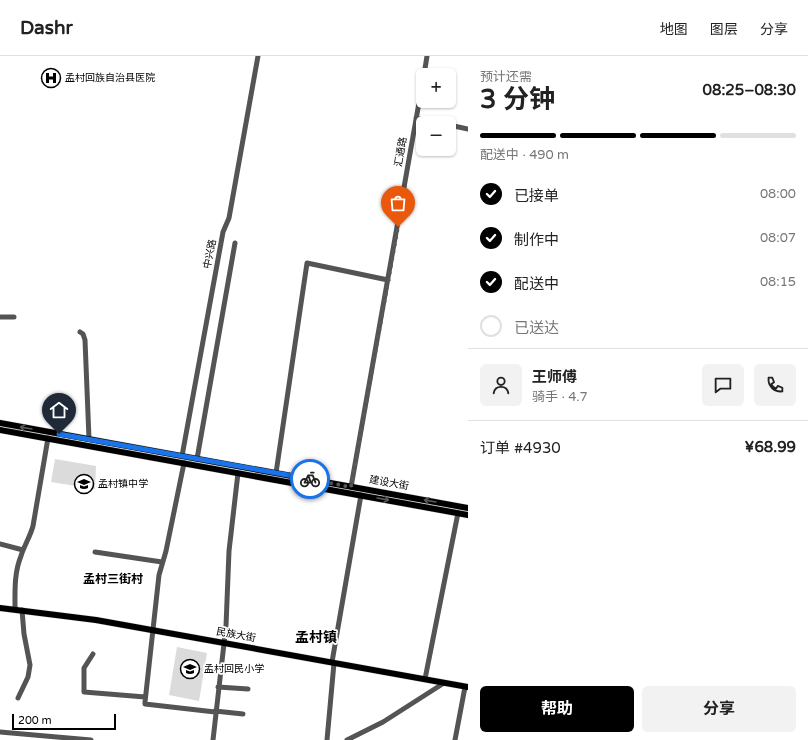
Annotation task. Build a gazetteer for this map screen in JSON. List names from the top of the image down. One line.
{"streets":{"main road":["建设大街","民族大街"],"street":["汇通路","中兴路"]},"crossings":[["汇通路","建设大街"],["中兴路","建设大街"]],"districts":["孟村三街村","孟村镇"],"places":{"hospital":["孟村回族自治县医院"],"school or university":["孟村镇中学","孟村回民小学"]},"scale_bar":"200 m","page":{"header":"Dashr","nav":["地图","图层","分享"],"heading":["3 分钟","预计还需","08:25–08:30"],"panel":["王师傅","骑手 · 4.7","订单 #4930","¥68.99"],"map_buttons":["+","−"],"bar":"配送中 · 490 m","list":[["已接单","08:00"],["制作中","08:07"],["配送中","08:15"],"已送达"],"buttons":["帮助","分享"],"scale":"200 m"}}
